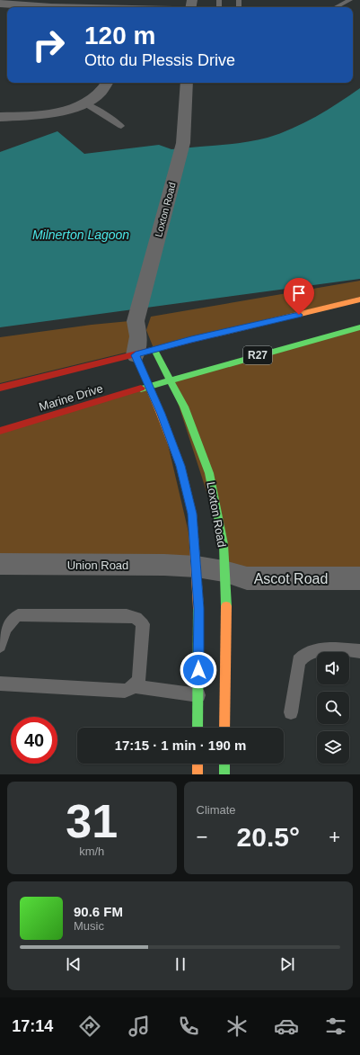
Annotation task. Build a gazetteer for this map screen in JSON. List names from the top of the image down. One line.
{"streets":{"street":["Loxton Road","R27","Marine Drive","Union Road","Ascot Road"]},"crossings":[["Loxton Road","R27"],["Loxton Road","Marine Drive"],["Loxton Road","Union Road"],["Loxton Road","Ascot Road"],["R27","Marine Drive"],["Union Road","Ascot Road"]],"water":["Milnerton Lagoon"],"page":{"turn":["120 m","Otto du Plessis Drive"],"limit":"40","trip":"17:15 · 1 min · 190 m","tile":[["31","km/h"],"Climate"],"heat":["−","20.5°","+"],"song":["90.6 FM","Music"],"tabs":"17:14"}}
